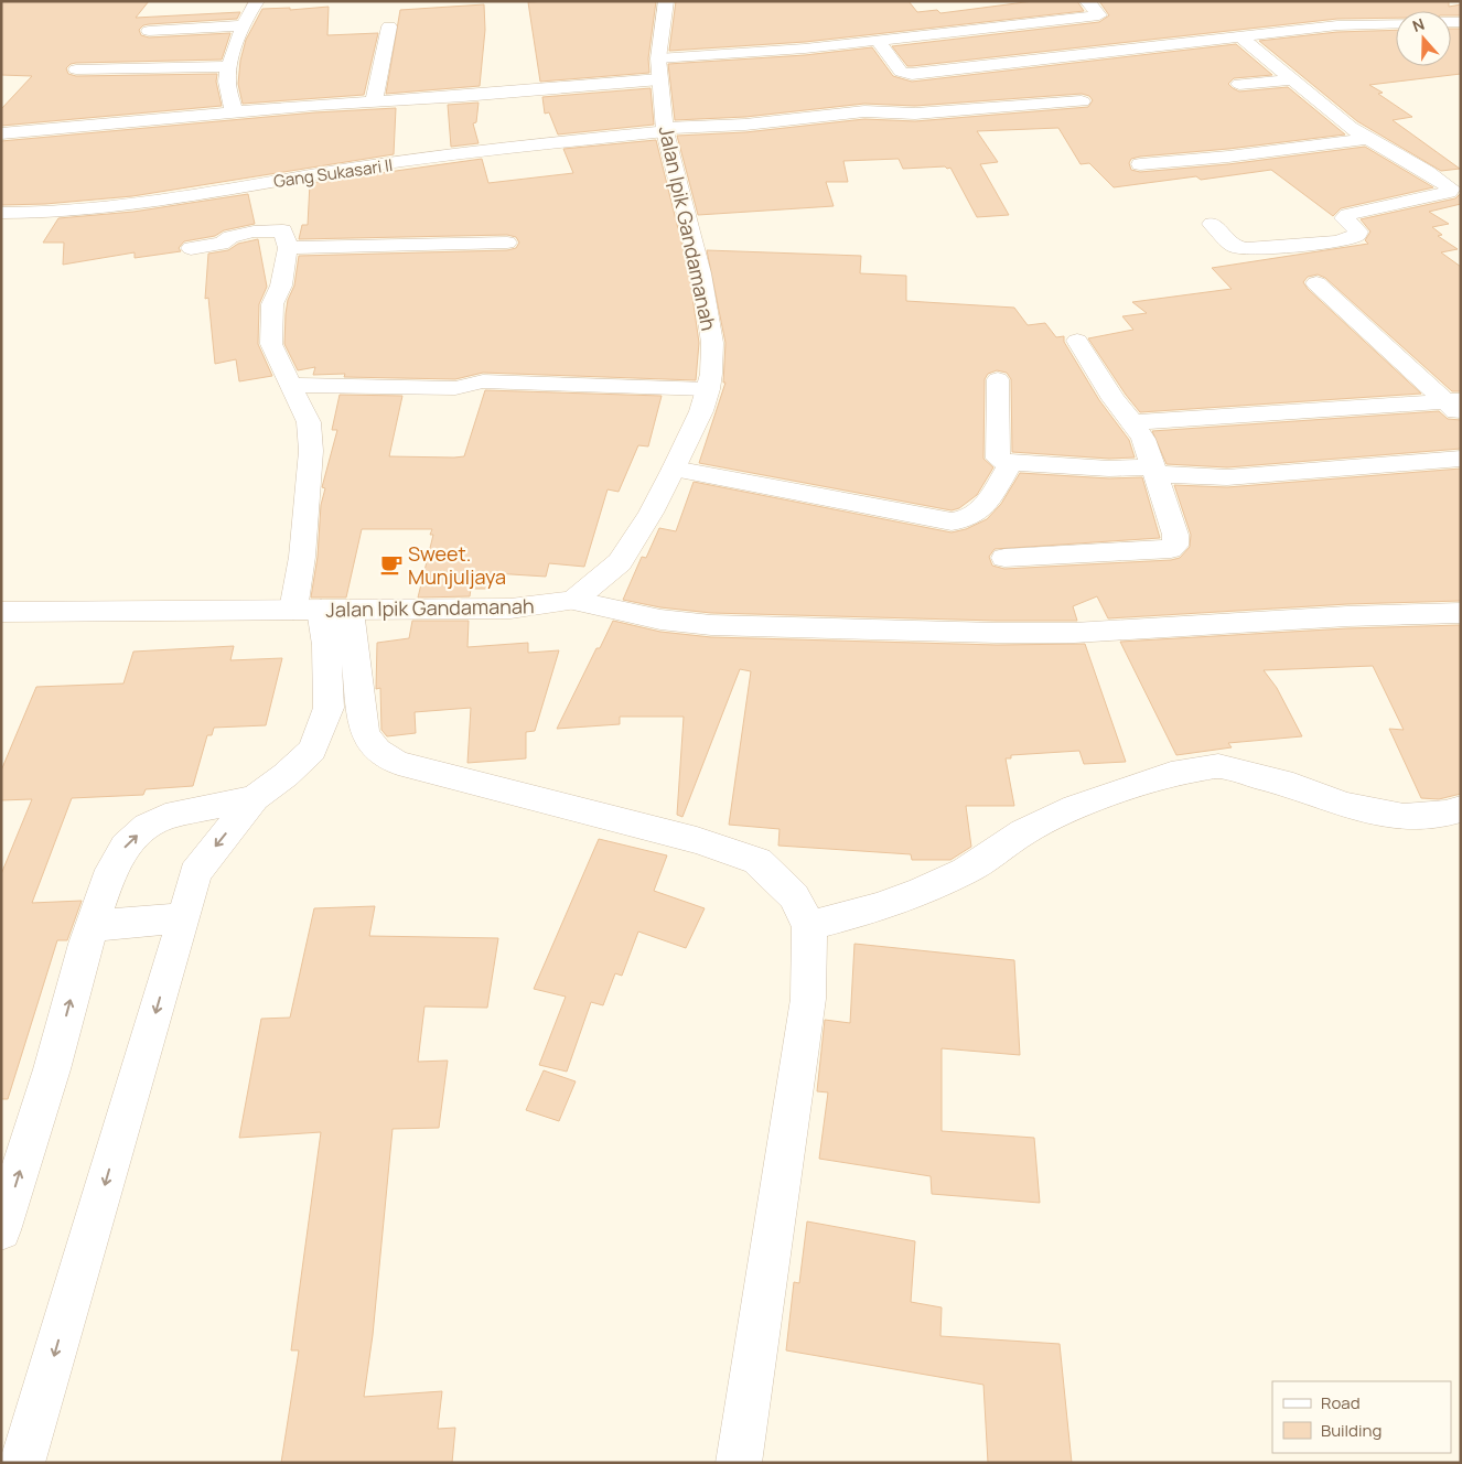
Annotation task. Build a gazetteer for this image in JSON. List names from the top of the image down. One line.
{"streets":{"street":["Gang Sukasari II","Jalan Ipik Gandamanah"]},"crossings":[["Gang Sukasari II","Jalan Ipik Gandamanah"]],"places":{"cafe":["Sweet. Munjuljaya"]},"legend":["Road","Building"],"north":"top"}
